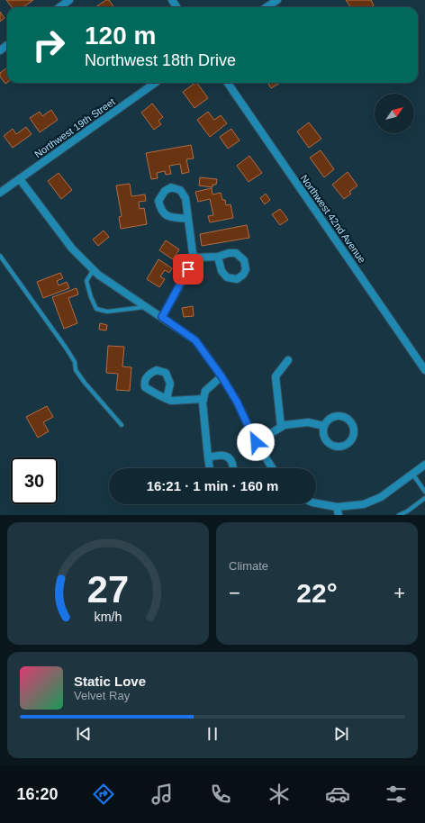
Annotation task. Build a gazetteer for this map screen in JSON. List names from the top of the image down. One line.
{"streets":{"street":["Northwest 19th Street","Northwest 42nd Avenue"]},"north":"top right","page":{"turn":["120 m","Northwest 18th Drive"],"limit":"30","trip":"16:21 · 1 min · 160 m","tile":"Climate","heat":["−","22°","+"],"song":["Static Love","Velvet Ray"],"tabs":"16:20","gauge":["27","km/h"]}}
